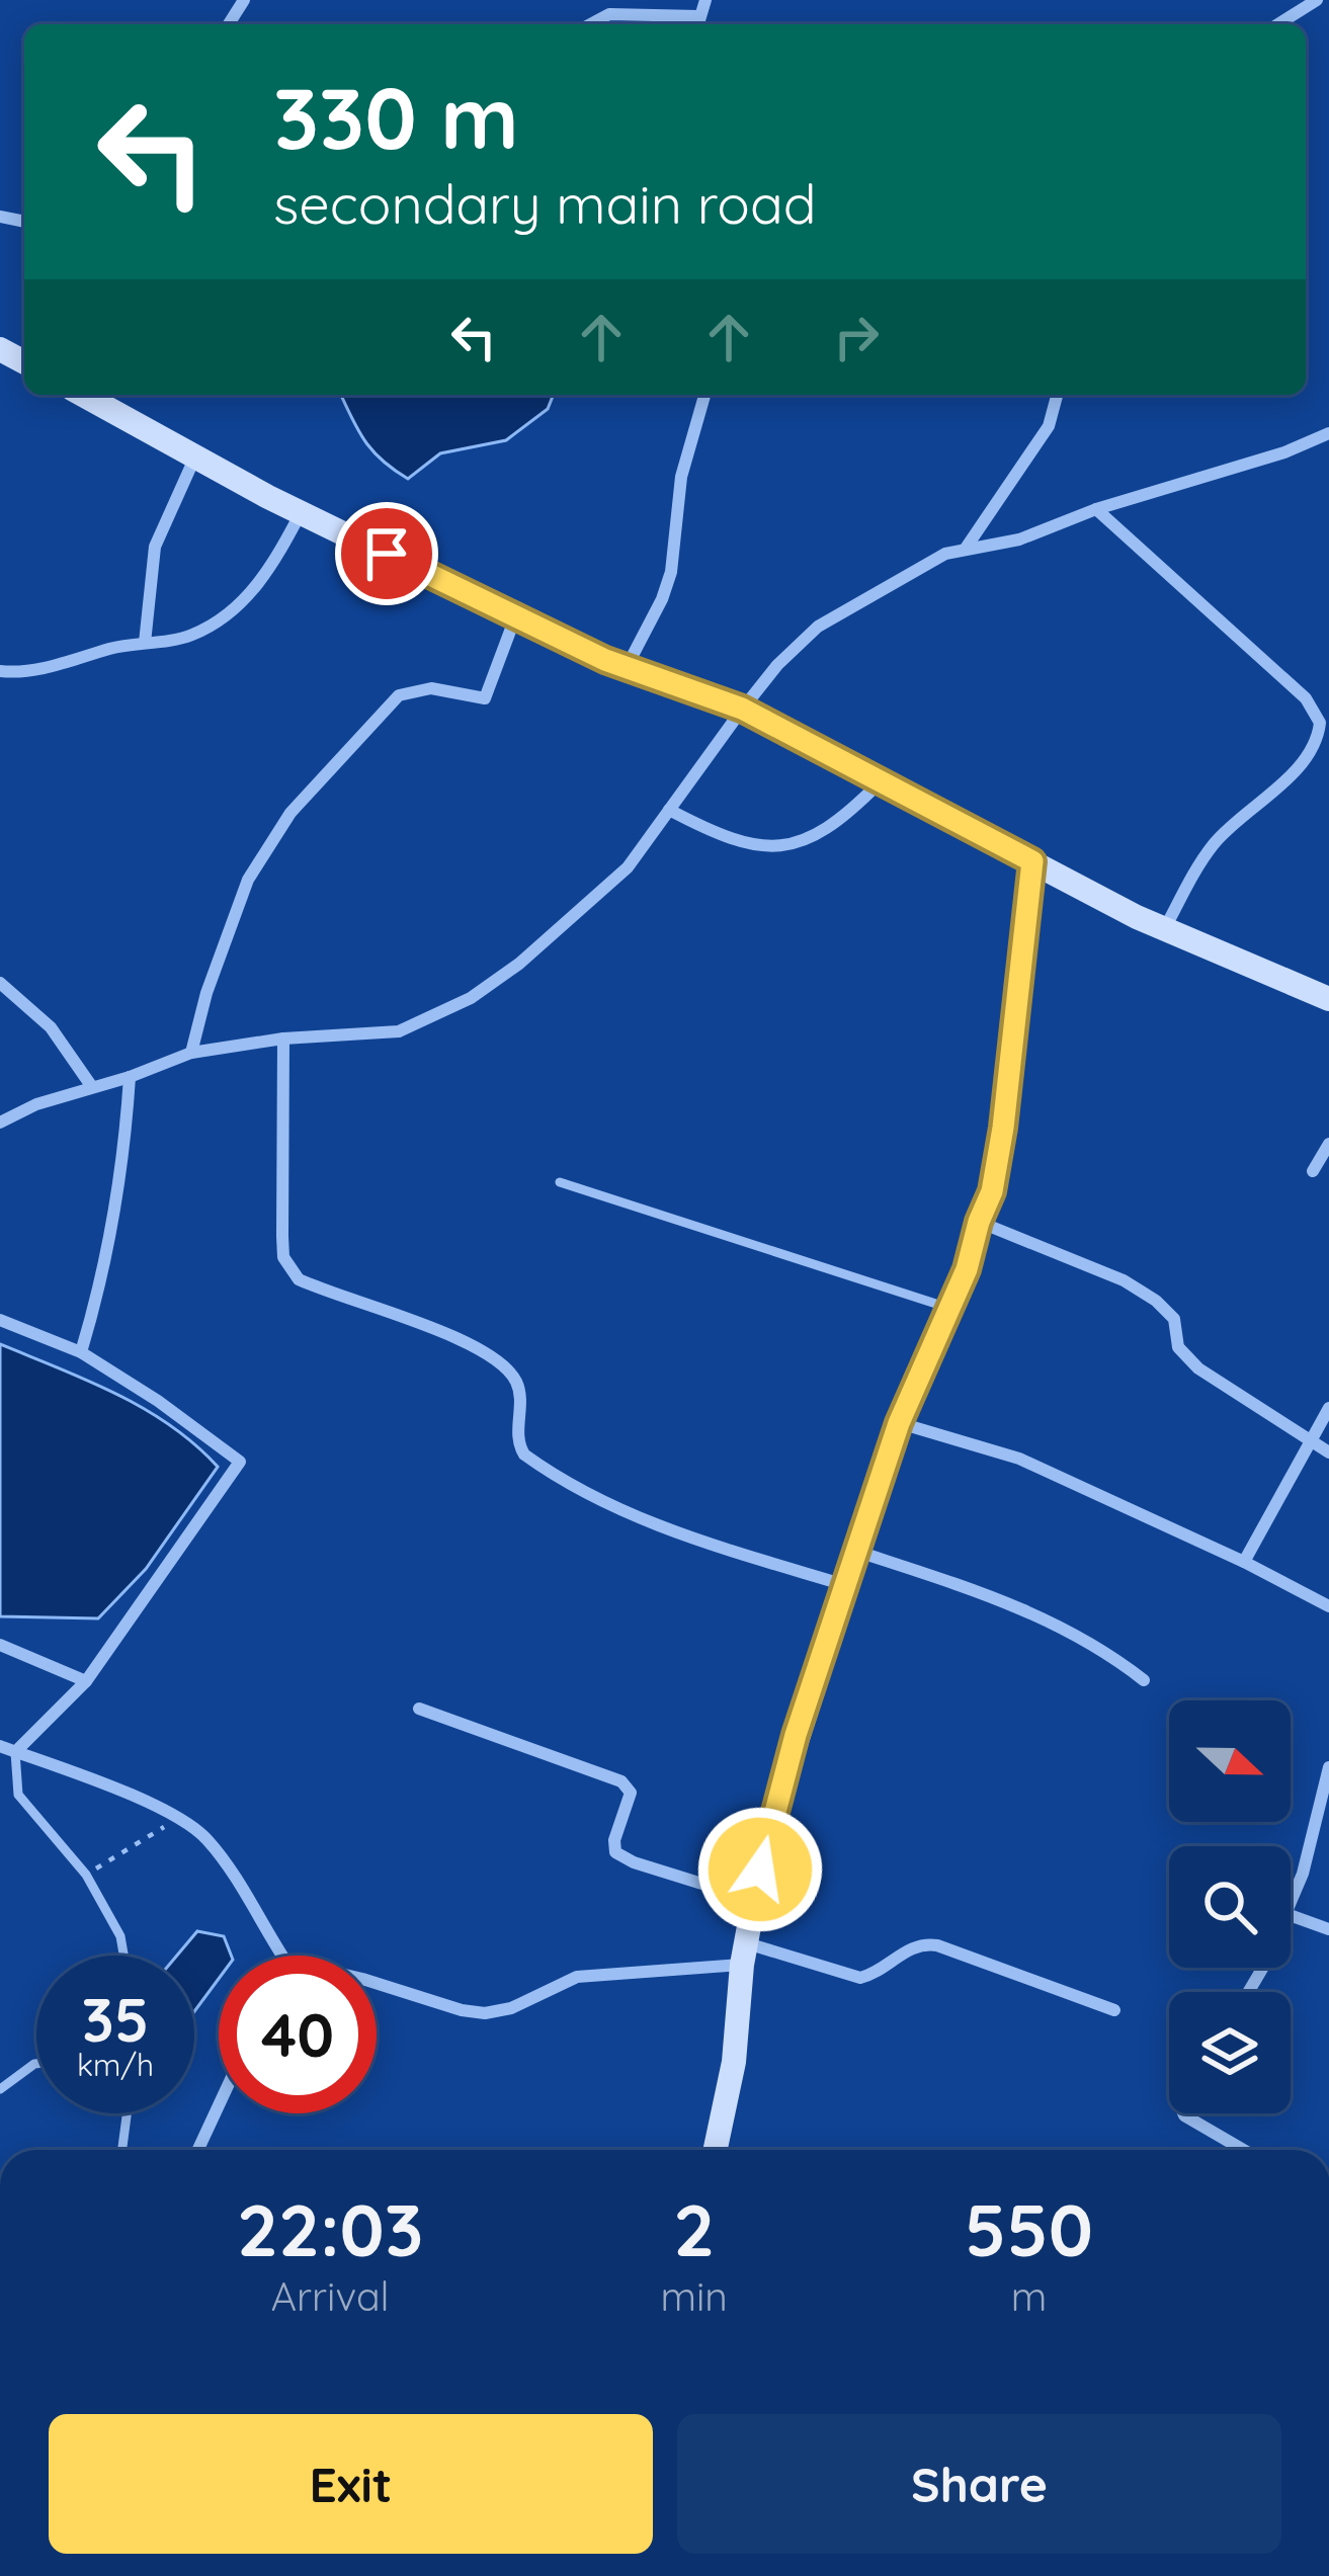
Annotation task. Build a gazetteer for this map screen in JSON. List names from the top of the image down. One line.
{"north":"right","page":{"turn":["330 m","secondary main road"],"speed":"35 km/h","limit":"40","eta":["22:03","Arrival","2","min","550","m"],"buttons":["Exit","Share"]}}
